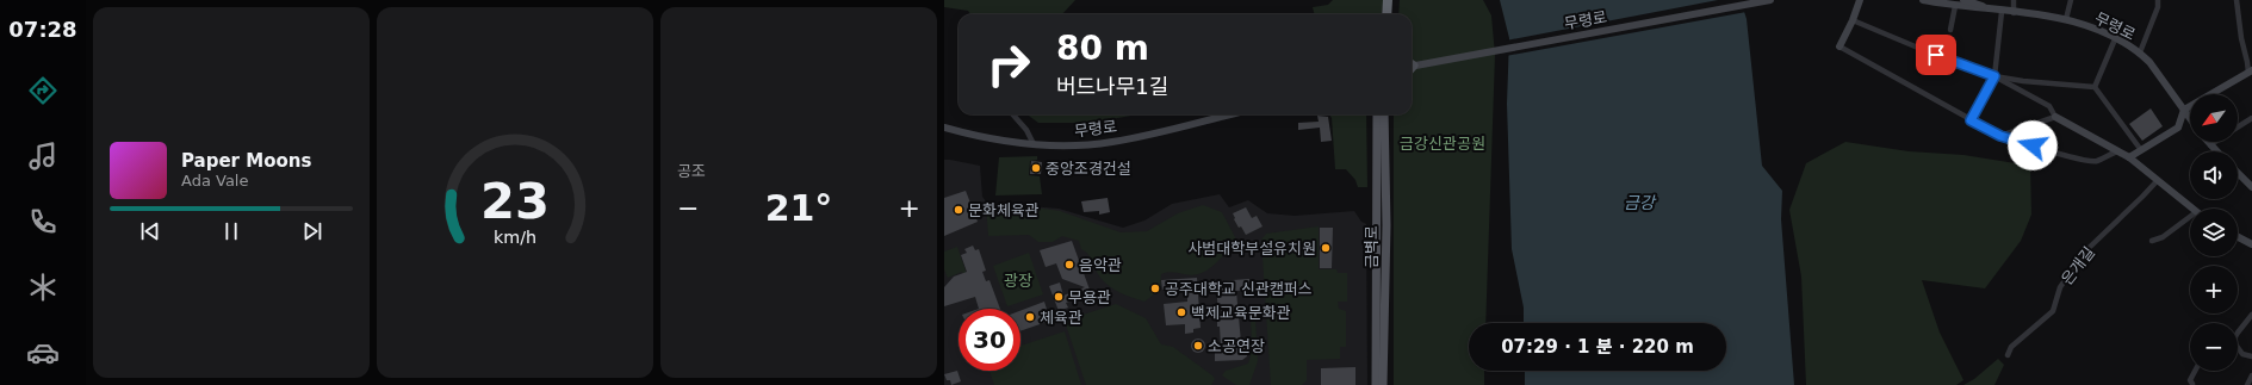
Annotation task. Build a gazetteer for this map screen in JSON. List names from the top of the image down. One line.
{"streets":{"main road":["무령로","금벽로"],"street":["은개길"]},"water":["금강"],"parks":["금강신관공원","광장"],"places":["중앙조경건설","문화체육관","사범대학부설유치원","음악관","공주대학교 신관캠퍼스","무용관","백제교육문화관","체육관","소공연장"],"north":"bottom left","page":{"tabs":"07:28","tile":"공조","turn":["80 m","버드나무1길"],"map_buttons":["+","−"],"song":["Paper Moons","Ada Vale"],"heat":["−","21°","+"],"limit":"30","trip":"07:29 · 1 분 · 220 m","gauge":["23","km/h"]}}
